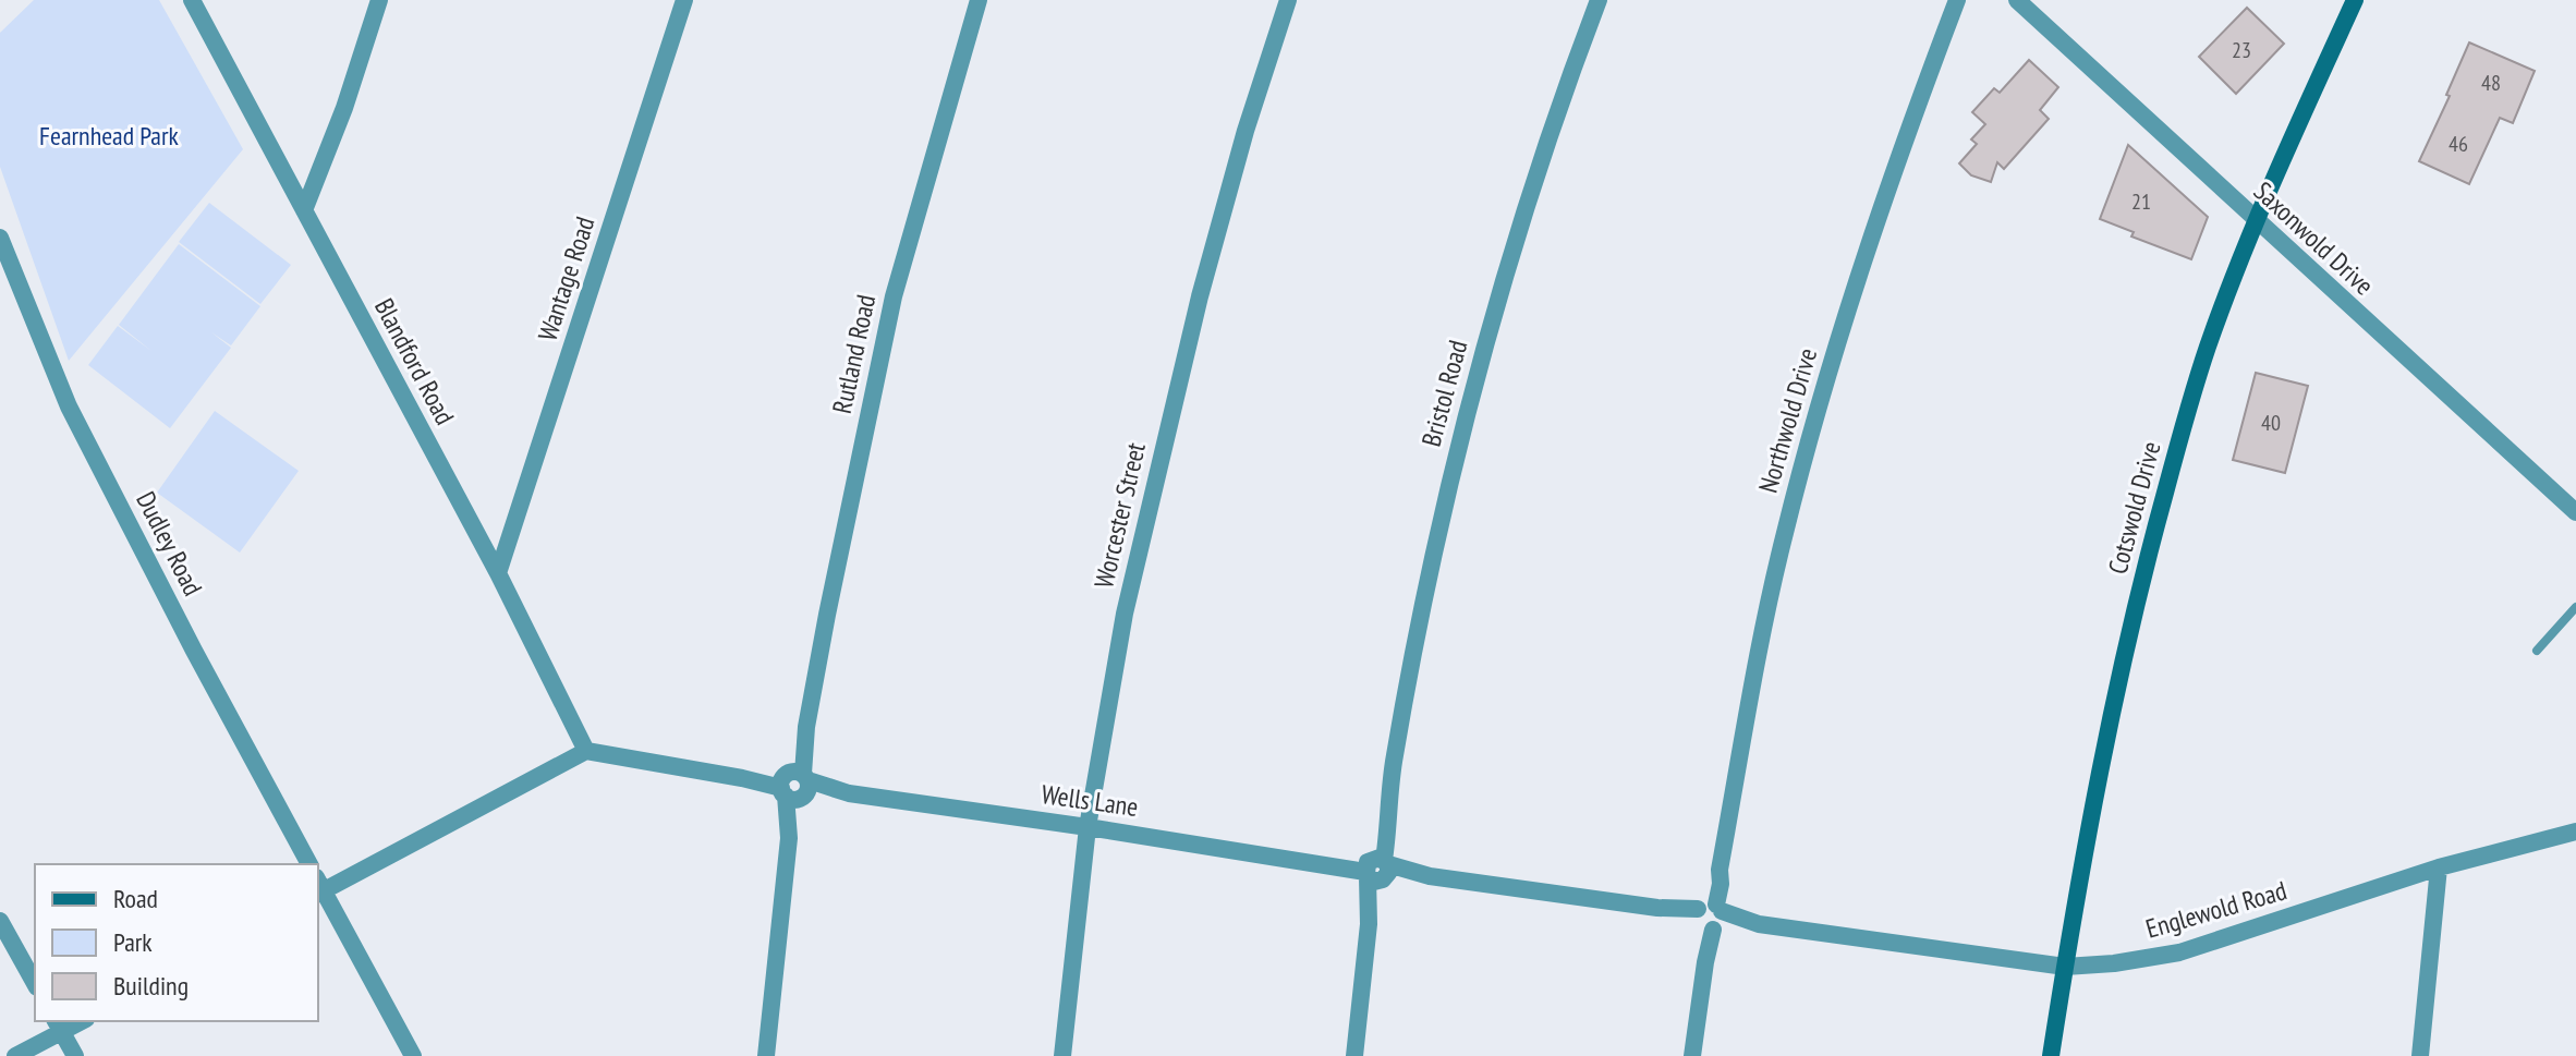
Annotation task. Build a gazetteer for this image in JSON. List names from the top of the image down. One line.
{"streets":{"main road":["Cotswold Drive"],"street":["Saxonwold Drive","Wantage Road","Rutland Road","Blandford Road","Bristol Road","Northwold Drive","Worcester Street","Dudley Road","Wells Lane","Englewold Road"]},"crossings":[["Saxonwold Drive","Cotswold Drive"],["Wantage Road","Blandford Road"],["Rutland Road","Wells Lane"],["Blandford Road","Wells Lane"],["Bristol Road","Wells Lane"],["Bristol Road","Englewold Road"],["Northwold Drive","Englewold Road"],["Cotswold Drive","Englewold Road"],["Worcester Street","Wells Lane"],["Wells Lane","Englewold Road"]],"parks":["Fearnhead Park"],"house_numbers":["23","48","46","21","40"],"legend":["Road","Park","Building"]}
